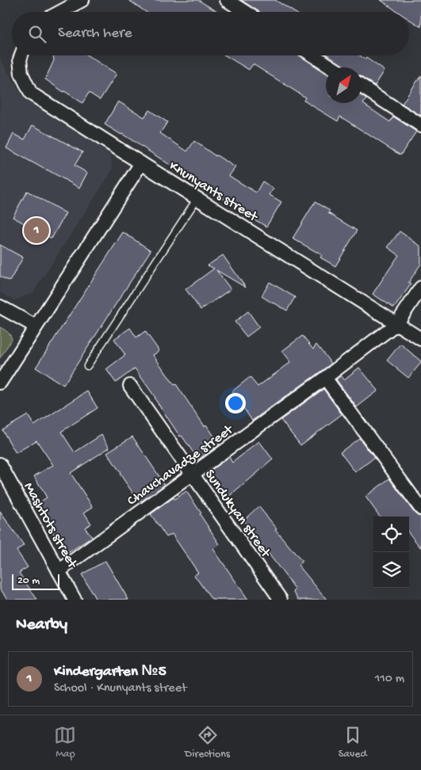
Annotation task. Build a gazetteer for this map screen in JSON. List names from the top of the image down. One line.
{"streets":{"street":["Knunyants street","Chavchavadze street","Sundukyan street","Mashtots street"]},"crossings":[["Knunyants street","Chavchavadze street"],["Chavchavadze street","Sundukyan street"],["Chavchavadze street","Mashtots street"]],"scale_bar":"20 m","north":"top right","page":{"search":"Search here","pins":"1","scale":"20 m","heading":"Nearby","list":[{"mark":"1","name":"Kindergarten №5","note":"School · Knunyants street","value":"110 m"}],"nav":["Map","Directions","Saved"]}}
